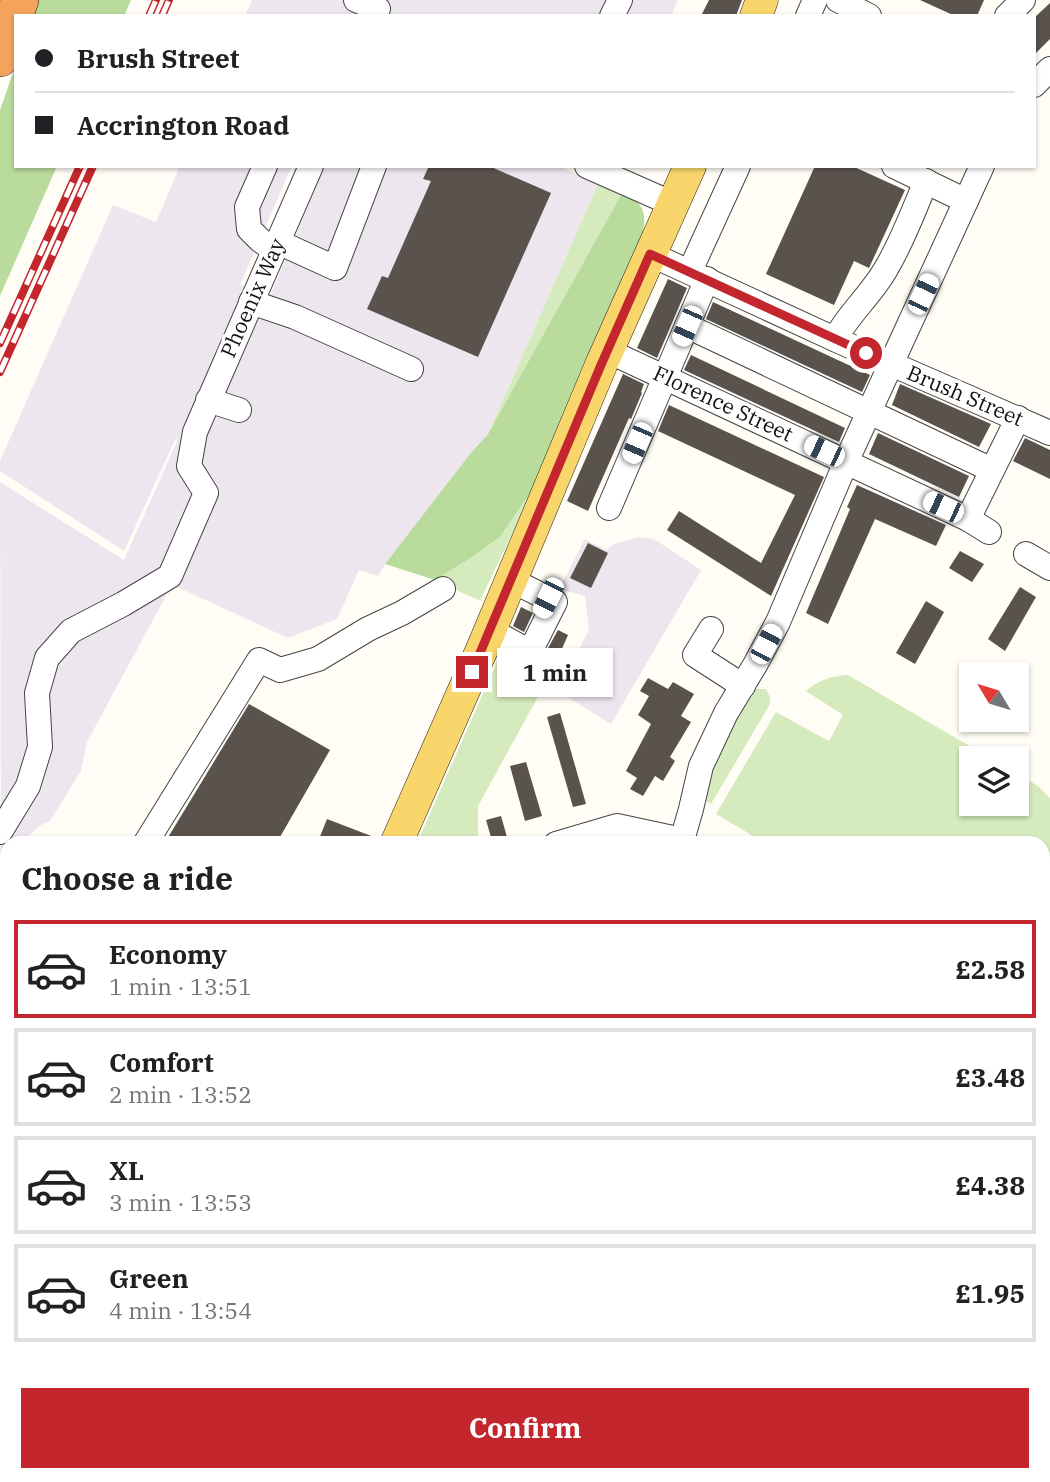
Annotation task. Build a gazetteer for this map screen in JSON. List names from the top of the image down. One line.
{"streets":{"street":["Phoenix Way","Brush Street","Florence Street"]},"north":"top left","page":{"banner":["Brush Street","Accrington Road"],"bubble":"1 min","heading":"Choose a ride","list":[{"name":"Economy","note":"1 min · 13:51","value":"£2.58"},{"name":"Comfort","note":"2 min · 13:52","value":"£3.48"},{"name":"XL","note":"3 min · 13:53","value":"£4.38"},{"name":"Green","note":"4 min · 13:54","value":"£1.95"}],"buttons":"Confirm"}}
